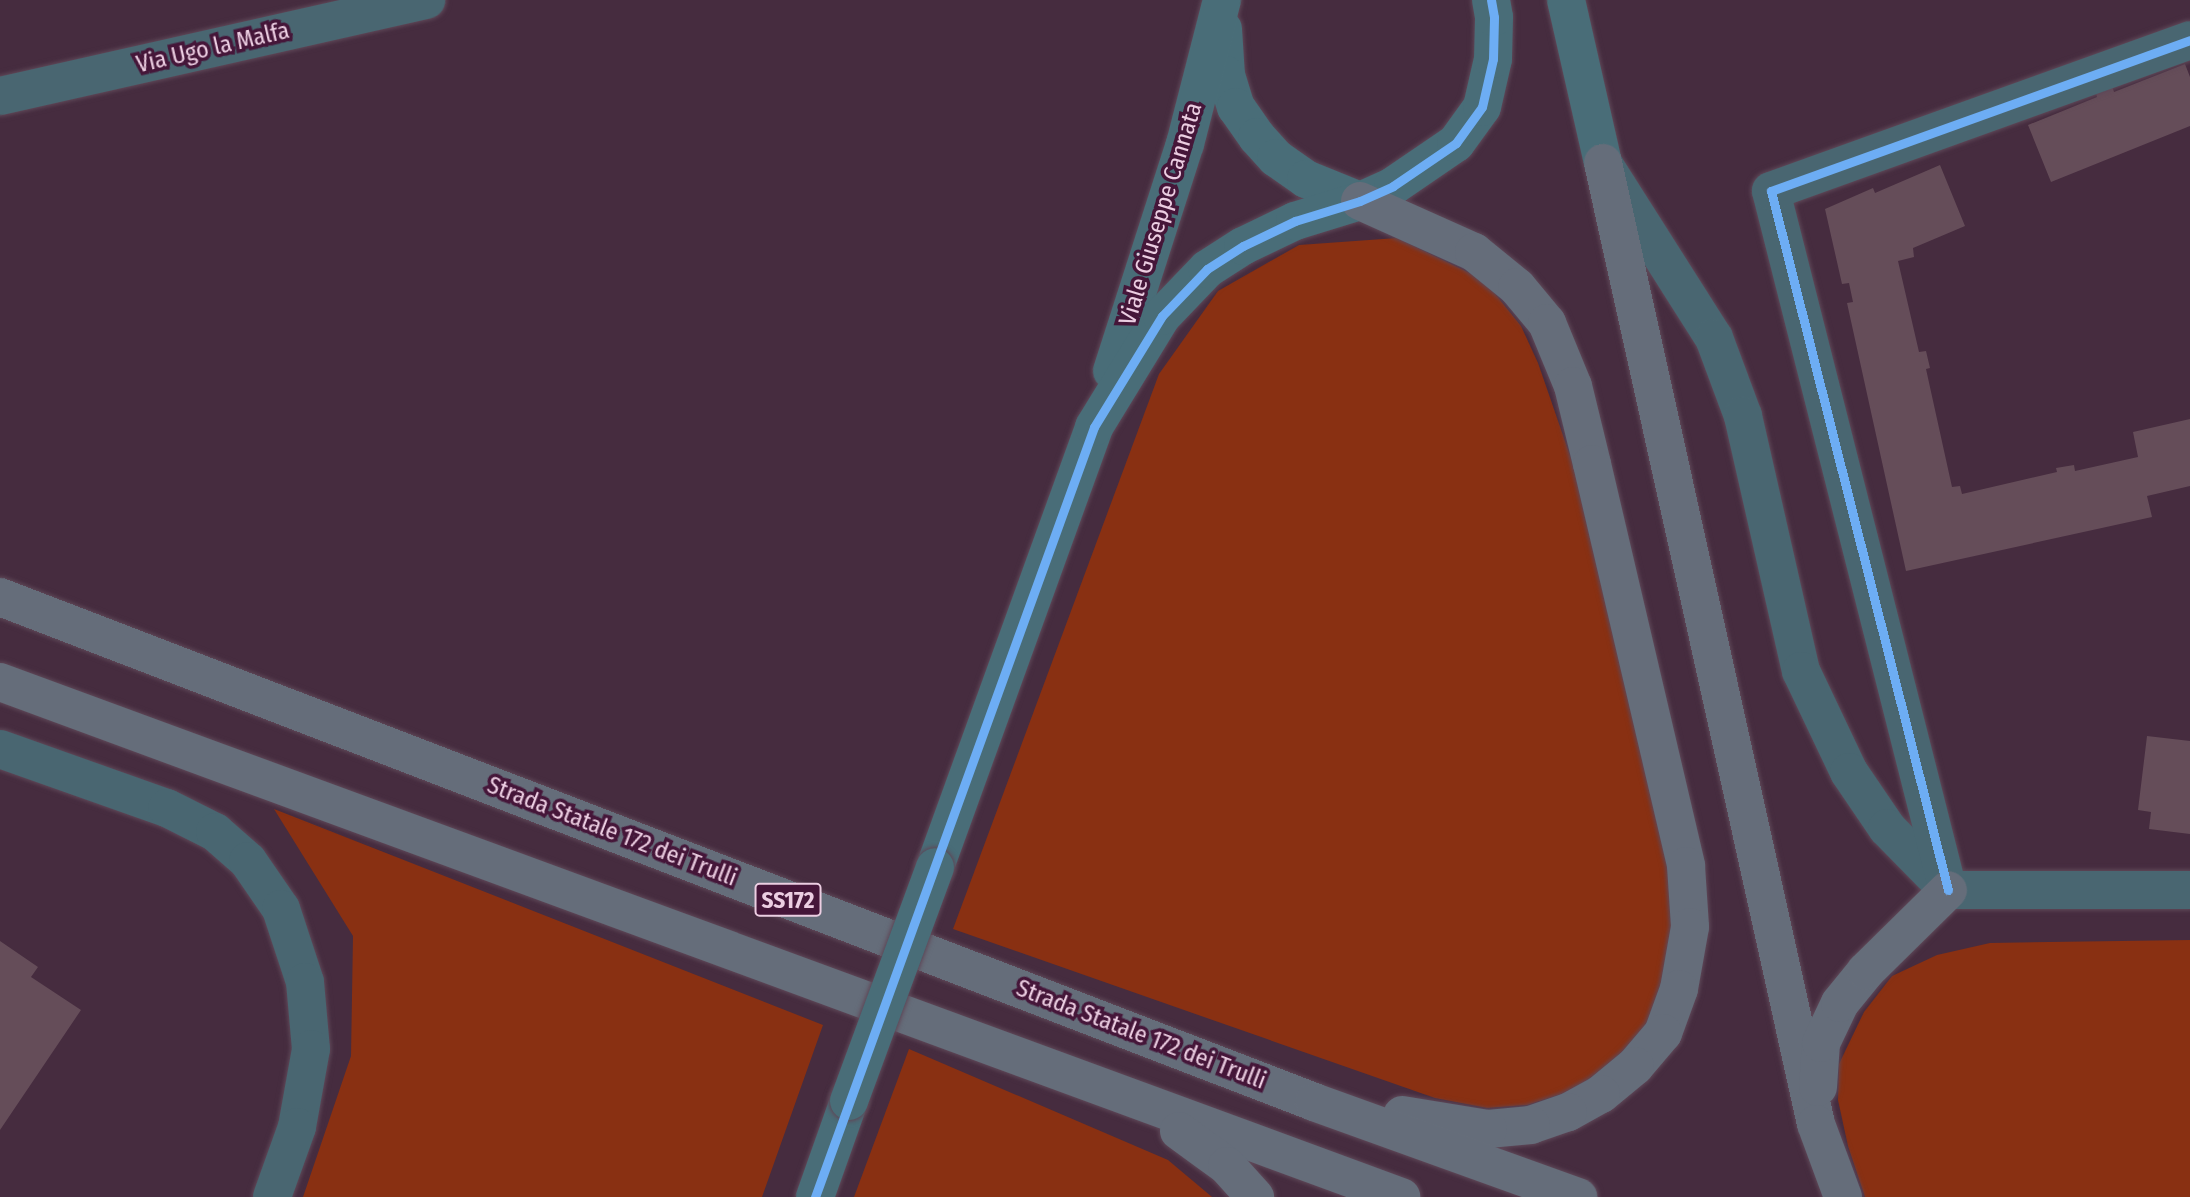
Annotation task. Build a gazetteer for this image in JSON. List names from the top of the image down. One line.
{"streets":{"highway":["Strada Statale 172 dei Trulli","SS172"],"street":["Via Ugo la Malfa","Viale Giuseppe Cannata"]}}
